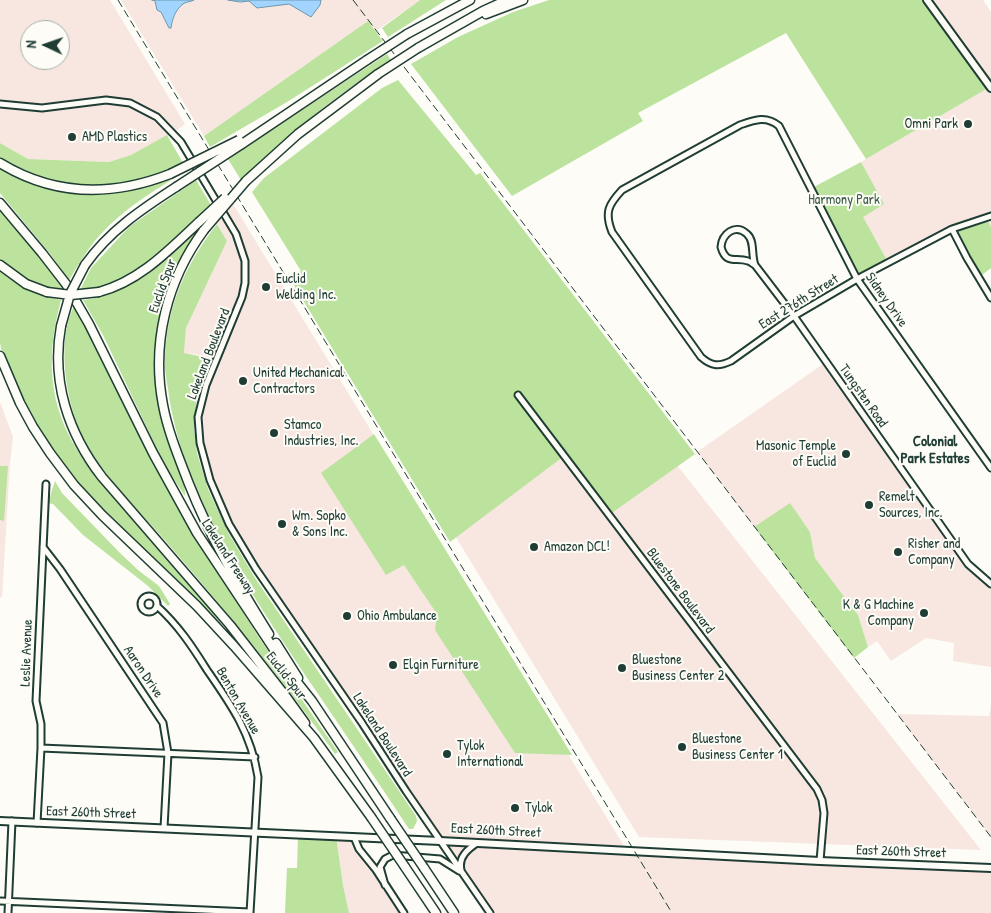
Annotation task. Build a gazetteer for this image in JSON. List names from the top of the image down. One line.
{"streets":{"highway":["Euclid Spur","Lakeland Freeway"],"main road":["East 260th Street"],"street":["Sidney Drive","East 276th Street","Lakeland Boulevard","Tungsten Road","Bluestone Boulevard","Leslie Avenue","Aaron Drive","Benton Avenue"]},"crossings":[["Euclid Spur","Lakeland Freeway"],["Sidney Drive","East 276th Street"],["East 276th Street","Tungsten Road"],["Lakeland Boulevard","East 260th Street"],["Bluestone Boulevard","East 260th Street"],["Leslie Avenue","Aaron Drive"],["Leslie Avenue","East 260th Street"],["Aaron Drive","East 260th Street"],["Benton Avenue","East 260th Street"]],"districts":["Colonial Park Estates"],"parks":["Harmony Park"],"places":["Omni Park","AMD Plastics","Euclid Welding Inc.","United Mechanical Contractors","Stamco Industries, Inc.","Masonic Temple of Euclid","Remelt Sources, Inc.","Wm. Sopko & Sons Inc.","Amazon DCL!","Risher and Company","K & G Machine Company","Ohio Ambulance","Elgin Furniture","Bluestone Business Center 2","Bluestone Business Center 1","Tylok International","Tylok"],"north":"left"}
